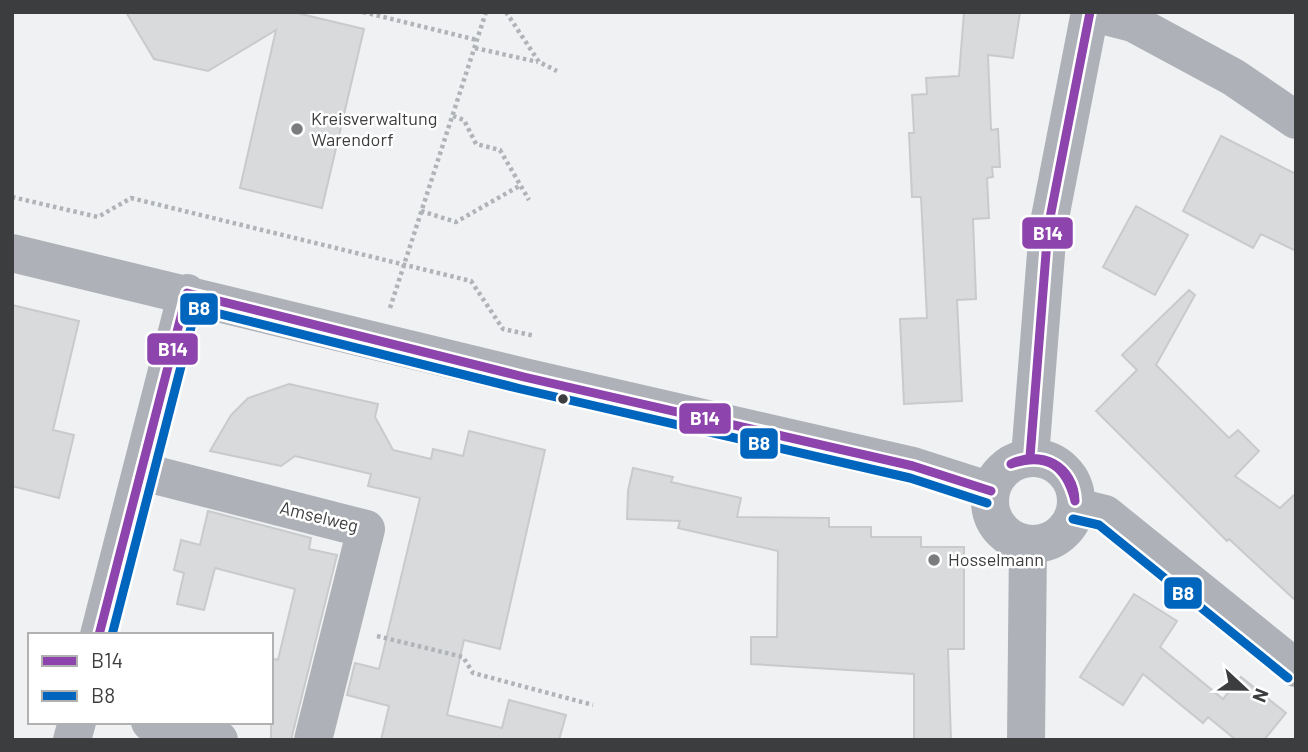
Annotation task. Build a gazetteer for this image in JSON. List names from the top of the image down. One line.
{"streets":{"street":["Amselweg"]},"places":["Kreisverwaltung Warendorf","Hosselmann"],"lines":["transit line B14","transit line B8"],"legend":["B14","B8"],"north":"right"}
